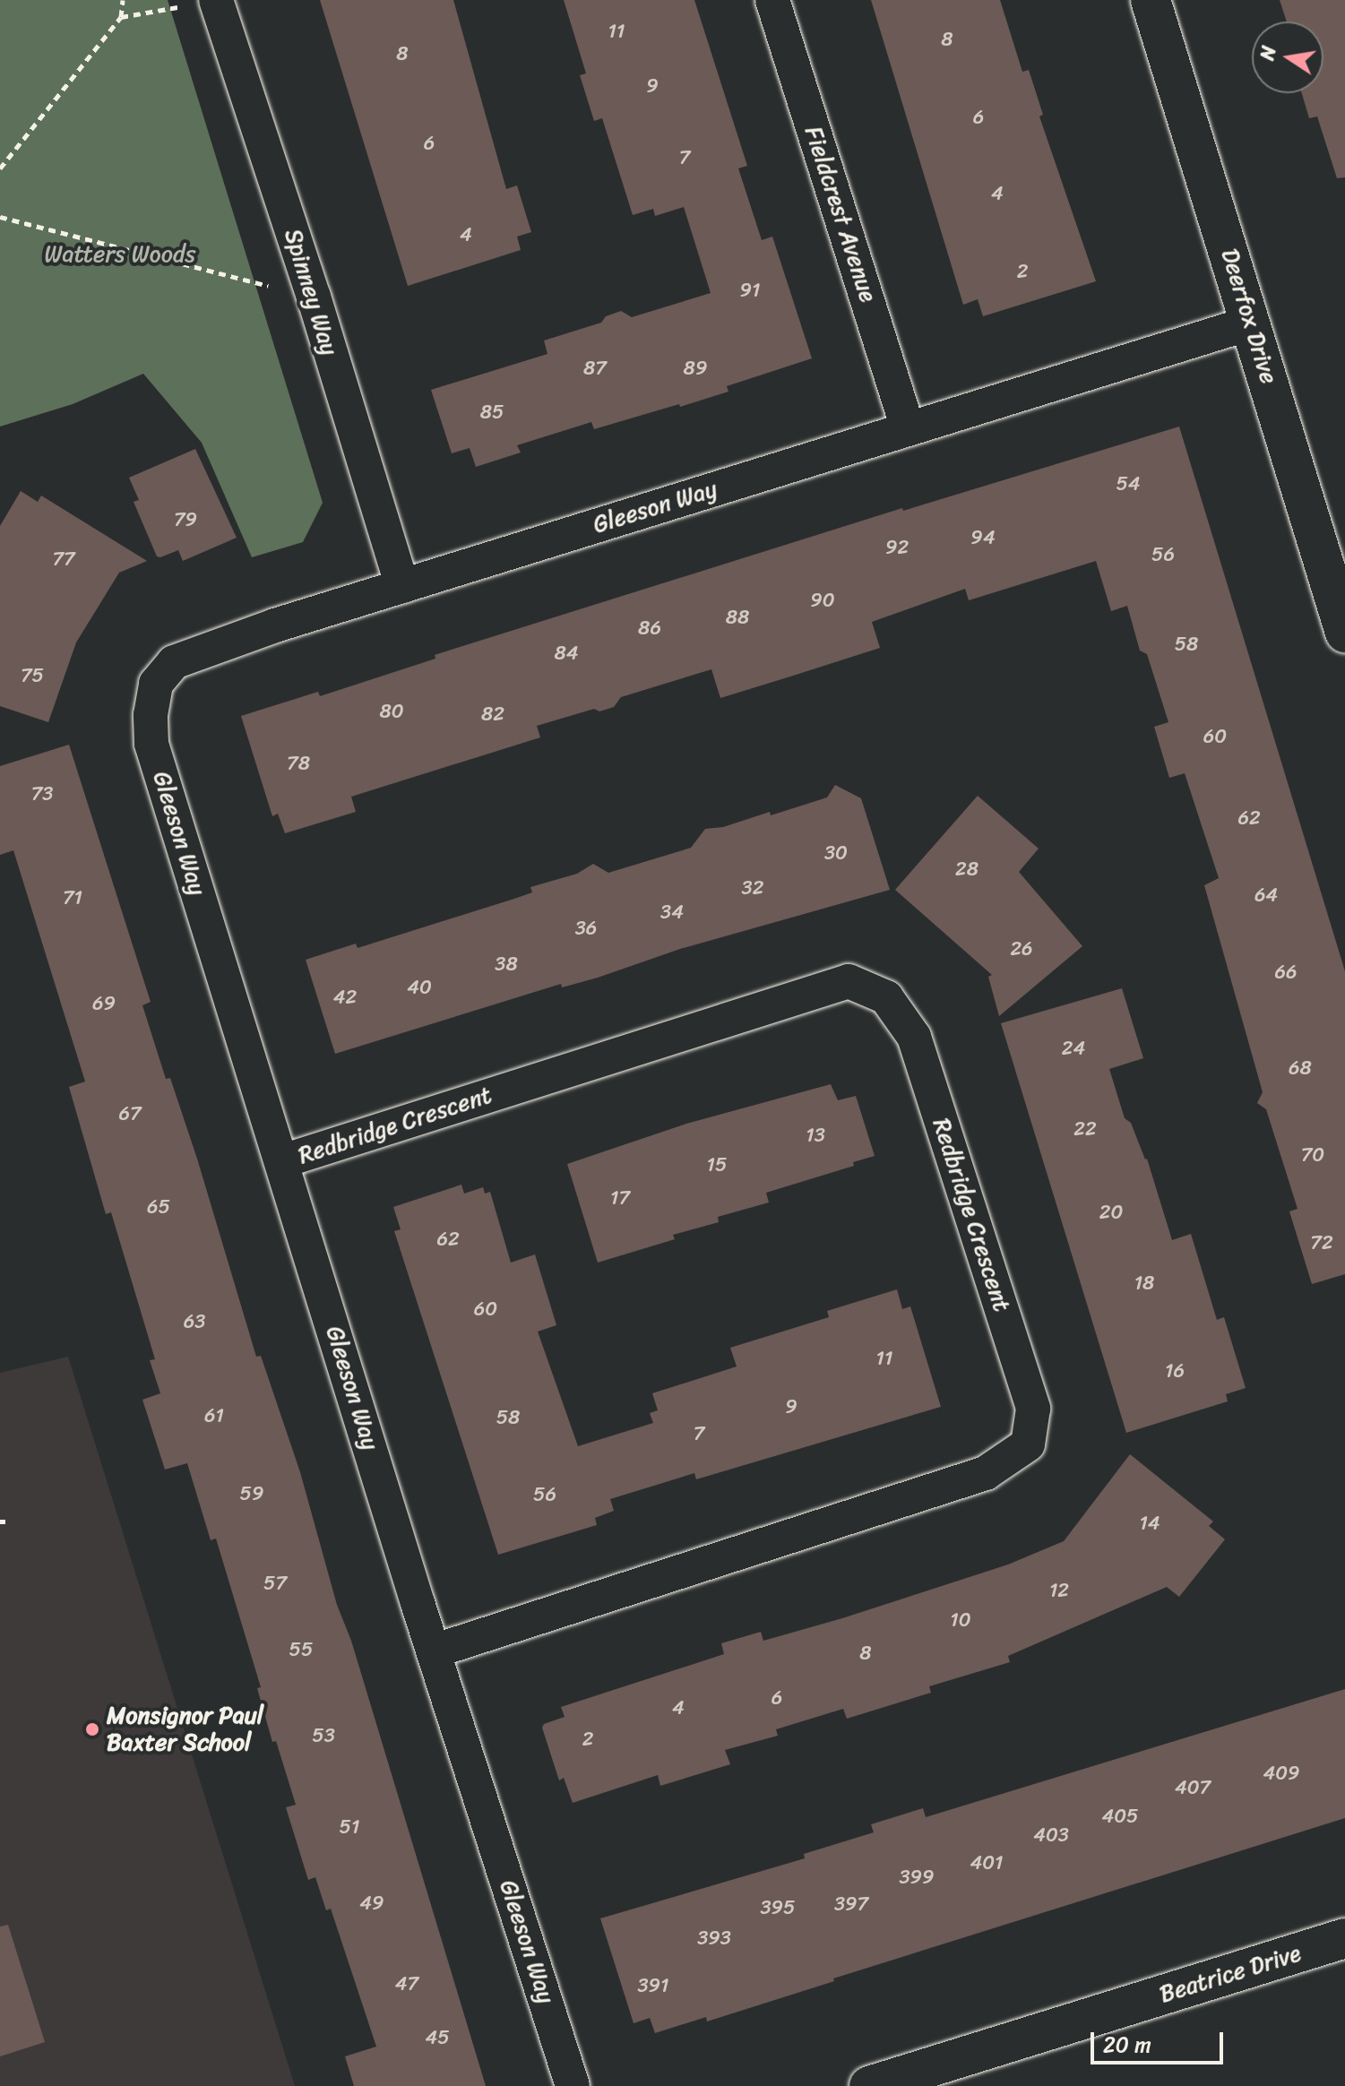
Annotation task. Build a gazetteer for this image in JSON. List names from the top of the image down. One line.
{"streets":{"street":["Fieldcrest Avenue","Spinney Way","Deerfox Drive","Gleeson Way","Redbridge Crescent","Beatrice Drive"]},"crossings":[["Fieldcrest Avenue","Gleeson Way"],["Spinney Way","Gleeson Way"],["Deerfox Drive","Gleeson Way"],["Gleeson Way","Redbridge Crescent"]],"parks":["Watters Woods"],"places":["Monsignor Paul Baxter School"],"house_numbers":["11","8","8","9","6","6","7","4","4","2","91","87","89","85","54","79","94","92","56","77","90","88","86","58","84","75","80","82","60","78","73","62","30","28","32","64","71","34","36","26","38","66","40","42","69","24","68","67","22","13","70","15","17","65","20","62","72","18","60","63","11","16","9","61","58","7","59","56","14","57","12","10","55","8","6","4","53","2","409","407","405","51","403","401","399","49","397","395","393","47","391","45"],"scale_bar":"20 m","north":"left"}
